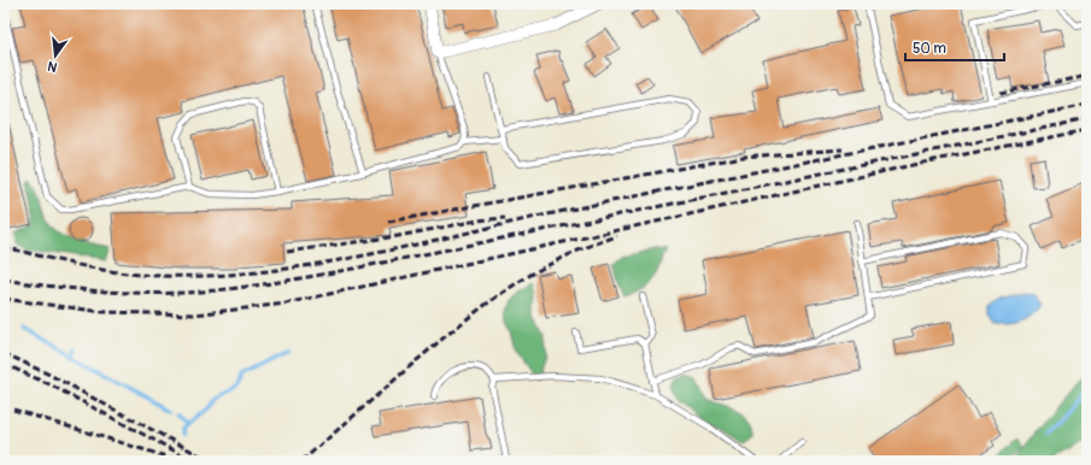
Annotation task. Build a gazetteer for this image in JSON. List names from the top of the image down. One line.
{"scale_bar":"50 m","north":"bottom"}
